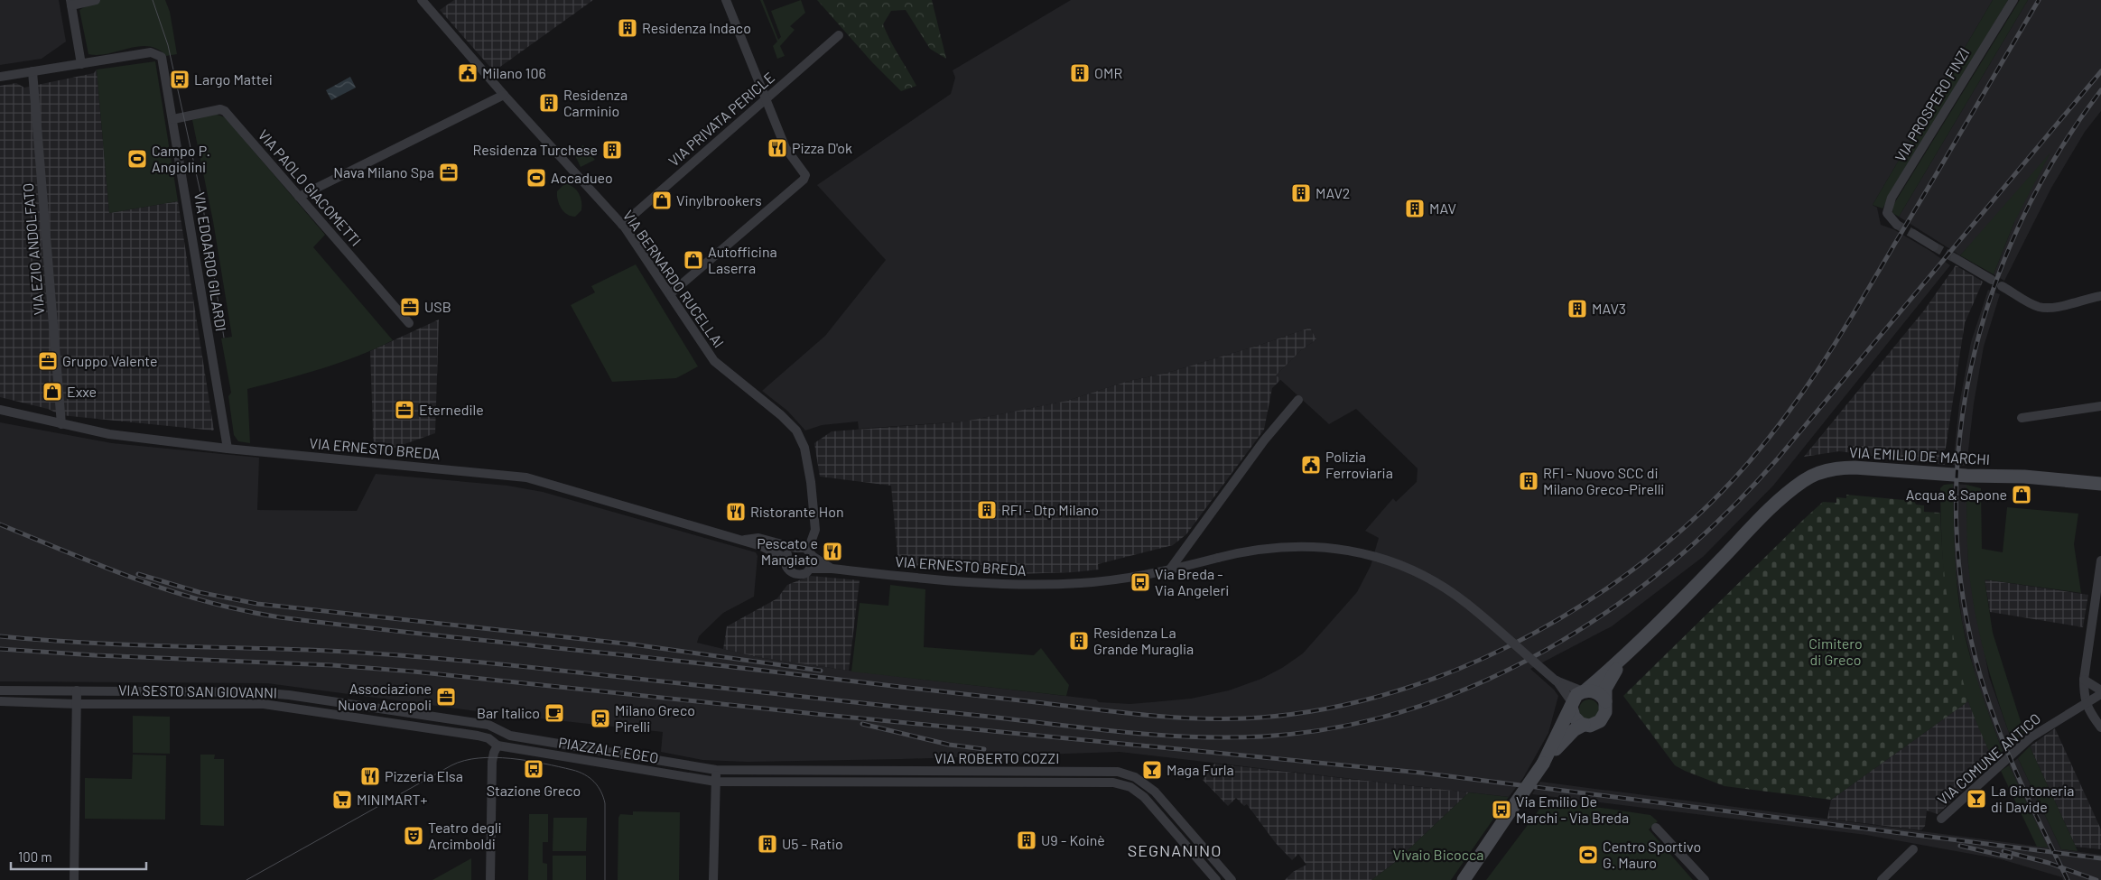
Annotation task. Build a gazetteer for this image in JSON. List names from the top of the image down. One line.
{"streets":{"street":["VIA PROSPERO FINZI","VIA PRIVATA PERICLE","VIA PAOLO GIACOMETTI","VIA EZIO ANDOLFATO","VIA EDOARDO GILARDI","VIA BERNARDO RUCELLAI","VIA ERNESTO BREDA","VIA EMILIO DE MARCHI","VIA SESTO SAN GIOVANNI","PIAZZALE EGEO","VIA ROBERTO COZZI","VIA COMUNE ANTICO"]},"crossings":[["VIA PRIVATA PERICLE","VIA BERNARDO RUCELLAI"],["VIA PAOLO GIACOMETTI","VIA EDOARDO GILARDI"],["VIA EZIO ANDOLFATO","VIA ERNESTO BREDA"],["VIA EDOARDO GILARDI","VIA ERNESTO BREDA"],["VIA BERNARDO RUCELLAI","VIA ERNESTO BREDA"],["VIA ERNESTO BREDA","VIA EMILIO DE MARCHI"],["VIA SESTO SAN GIOVANNI","PIAZZALE EGEO"],["PIAZZALE EGEO","VIA ROBERTO COZZI"]],"districts":["SEGNANINO"],"parks":["Cimitero di Greco","Vivaio Bicocca"],"places":{"building":["Residenza Indaco","OMR","Residenza Carminio","Residenza Turchese","MAV2","MAV","MAV3","RFI - Nuovo SCC di Milano Greco-Pirelli","RFI - Dtp Milano","Residenza La Grande Muraglia","U9 - Koinè","U5 - Ratio"],"public building":["Milano 106","Polizia Ferroviaria"],"bus stop":["Largo Mattei","Via Breda - Via Angeleri","Stazione Greco","Via Emilio De Marchi - Via Breda"],"restaurant":["Pizza D'ok","Ristorante Hon","Pescato e Mangiato","Pizzeria Elsa"],"sports":["Campo P. Angiolini","Accadueo","Centro Sportivo G. Mauro"],"office":["Nava Milano Spa","USB","Gruppo Valente","Eternedile","Associazione Nuova Acropoli"],"shop":["Vinylbrookers","Autofficina Laserra","Exxe","Acqua & Sapone"],"cafe":["Bar Italico"],"station":["Milano Greco Pirelli"],"bar":["Maga Furla","La Gintoneria di Davide"],"supermarket":["MINIMART+"],"theatre":["Teatro degli Arcimboldi"]},"scale_bar":"100 m"}
